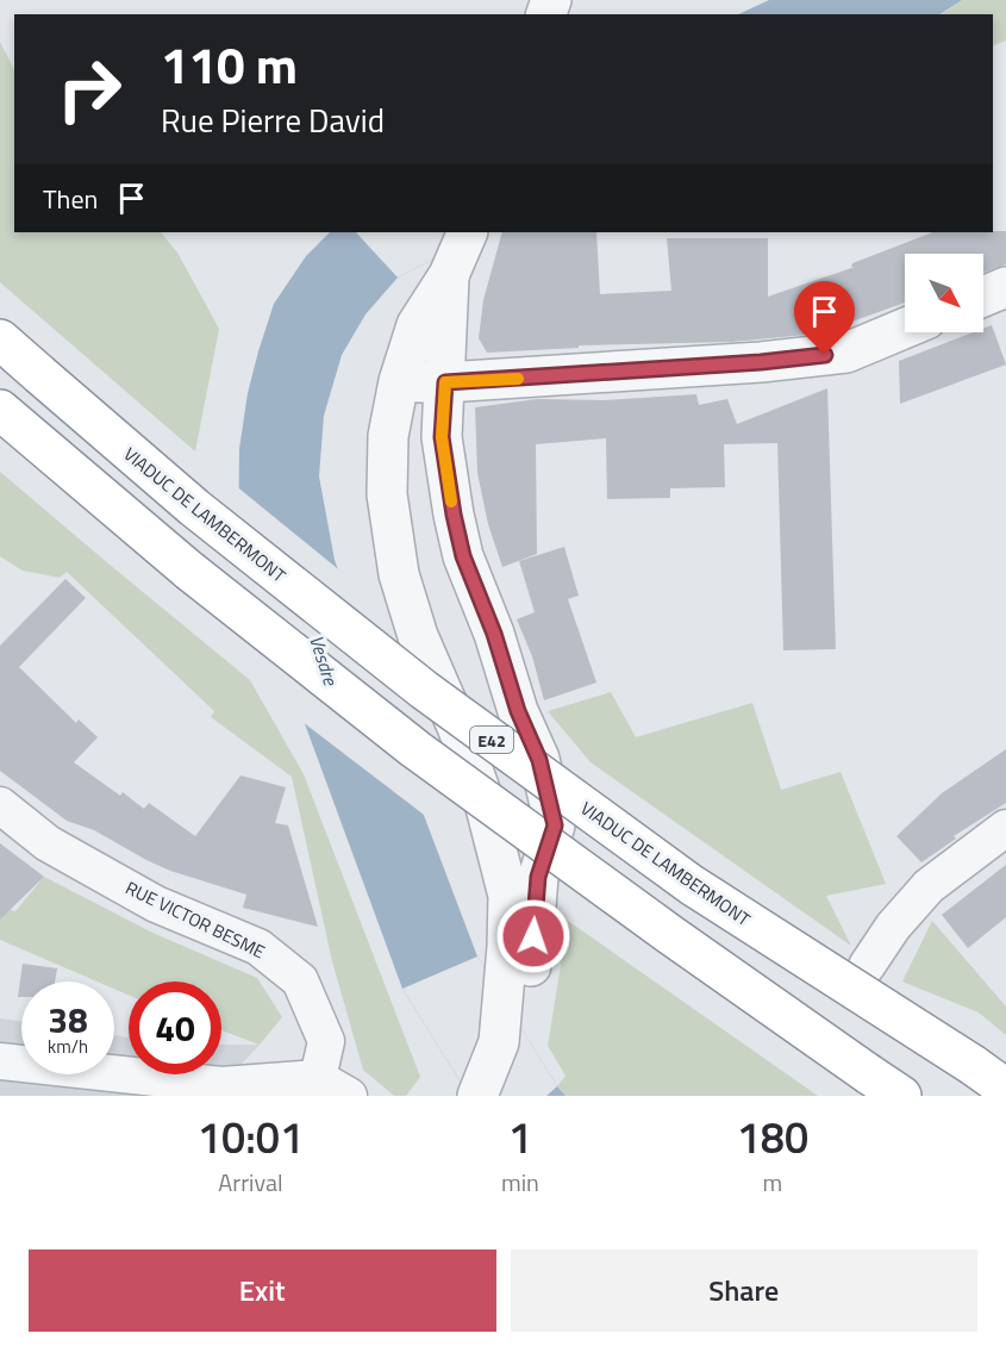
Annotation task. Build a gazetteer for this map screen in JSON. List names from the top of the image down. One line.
{"streets":{"highway":["VIADUC DE LAMBERMONT","E42"],"street":["RUE VICTOR BESME"]},"water":["Vesdre"],"north":"bottom right","page":{"turn":["110 m","Rue Pierre David"],"then":"Then","speed":"38 km/h","limit":"40","eta":["10:01","Arrival","1","min","180","m"],"buttons":["Exit","Share"]}}
